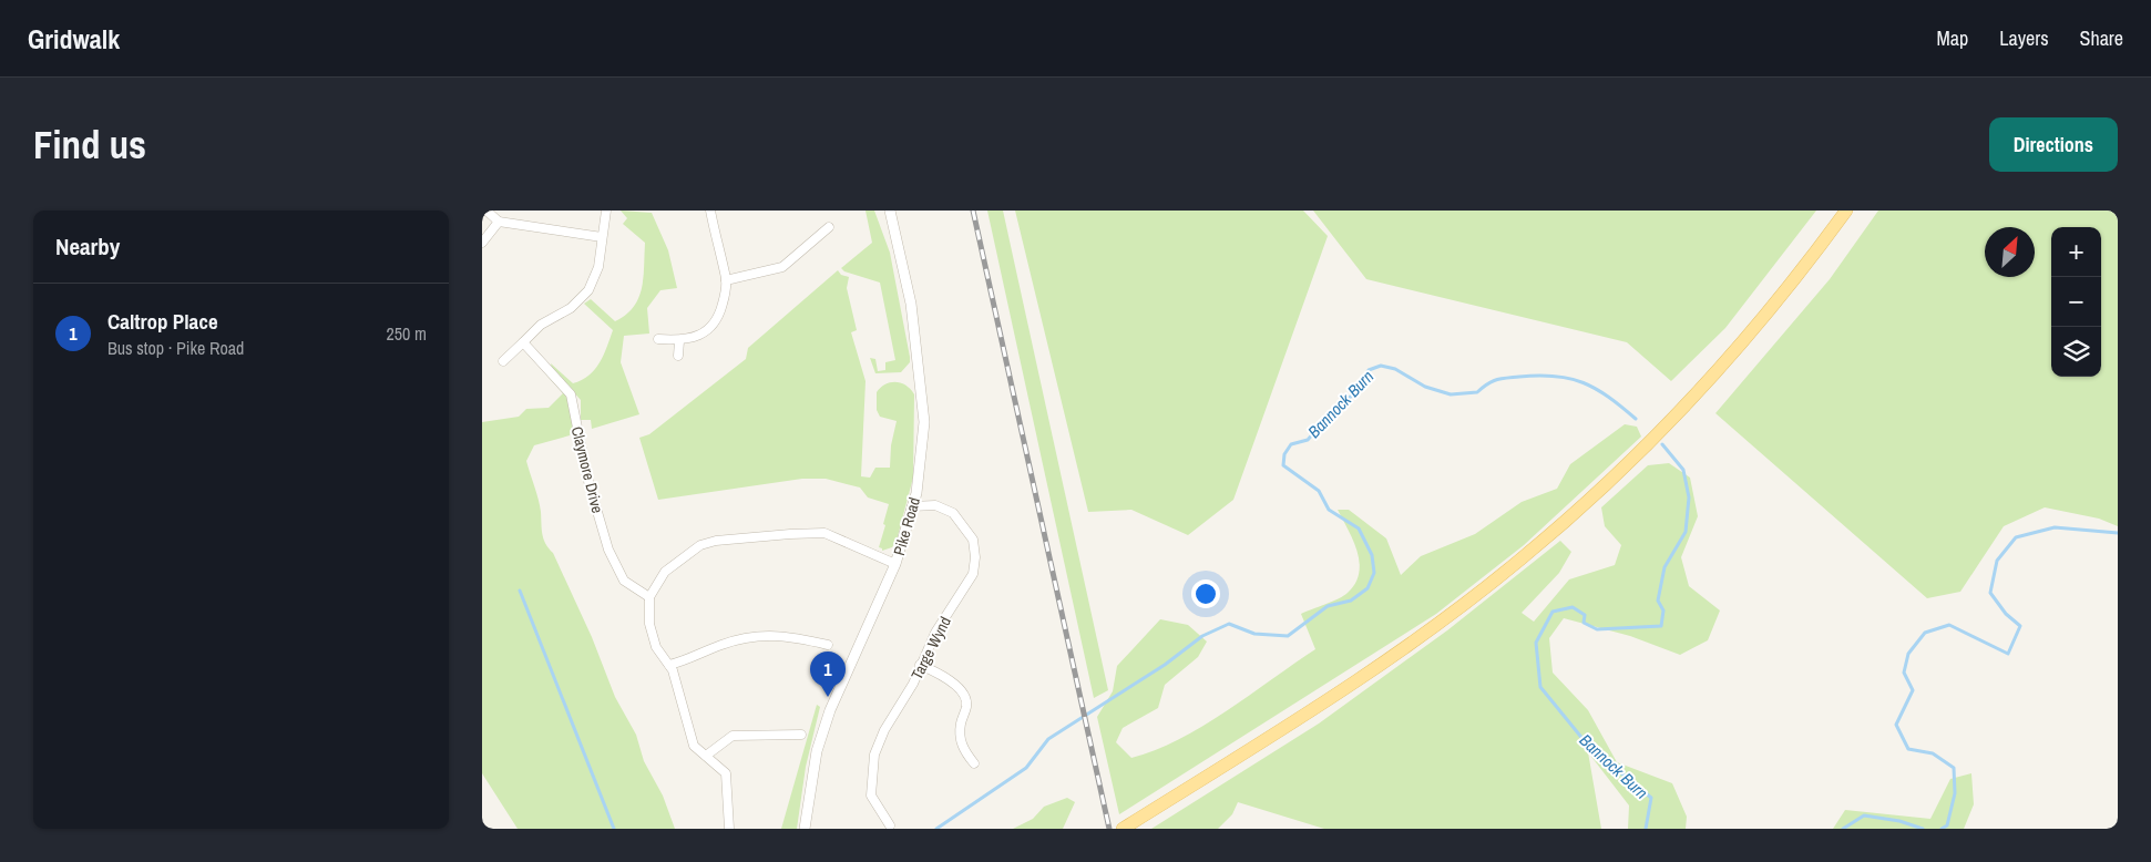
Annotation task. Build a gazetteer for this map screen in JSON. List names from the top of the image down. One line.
{"streets":{"street":["Claymore Drive","Pike Road","Targe Wynd"]},"crossings":[["Pike Road","Targe Wynd"]],"water":["Bannock Burn"],"north":"top right","page":{"header":"Gridwalk","nav":["Map","Layers","Share"],"buttons":"Directions","title":"Find us","heading":"Nearby","map_buttons":["+","−"],"list":[{"mark":"1","name":"Caltrop Place","note":"Bus stop · Pike Road","value":"250 m"}],"pins":"1"}}
